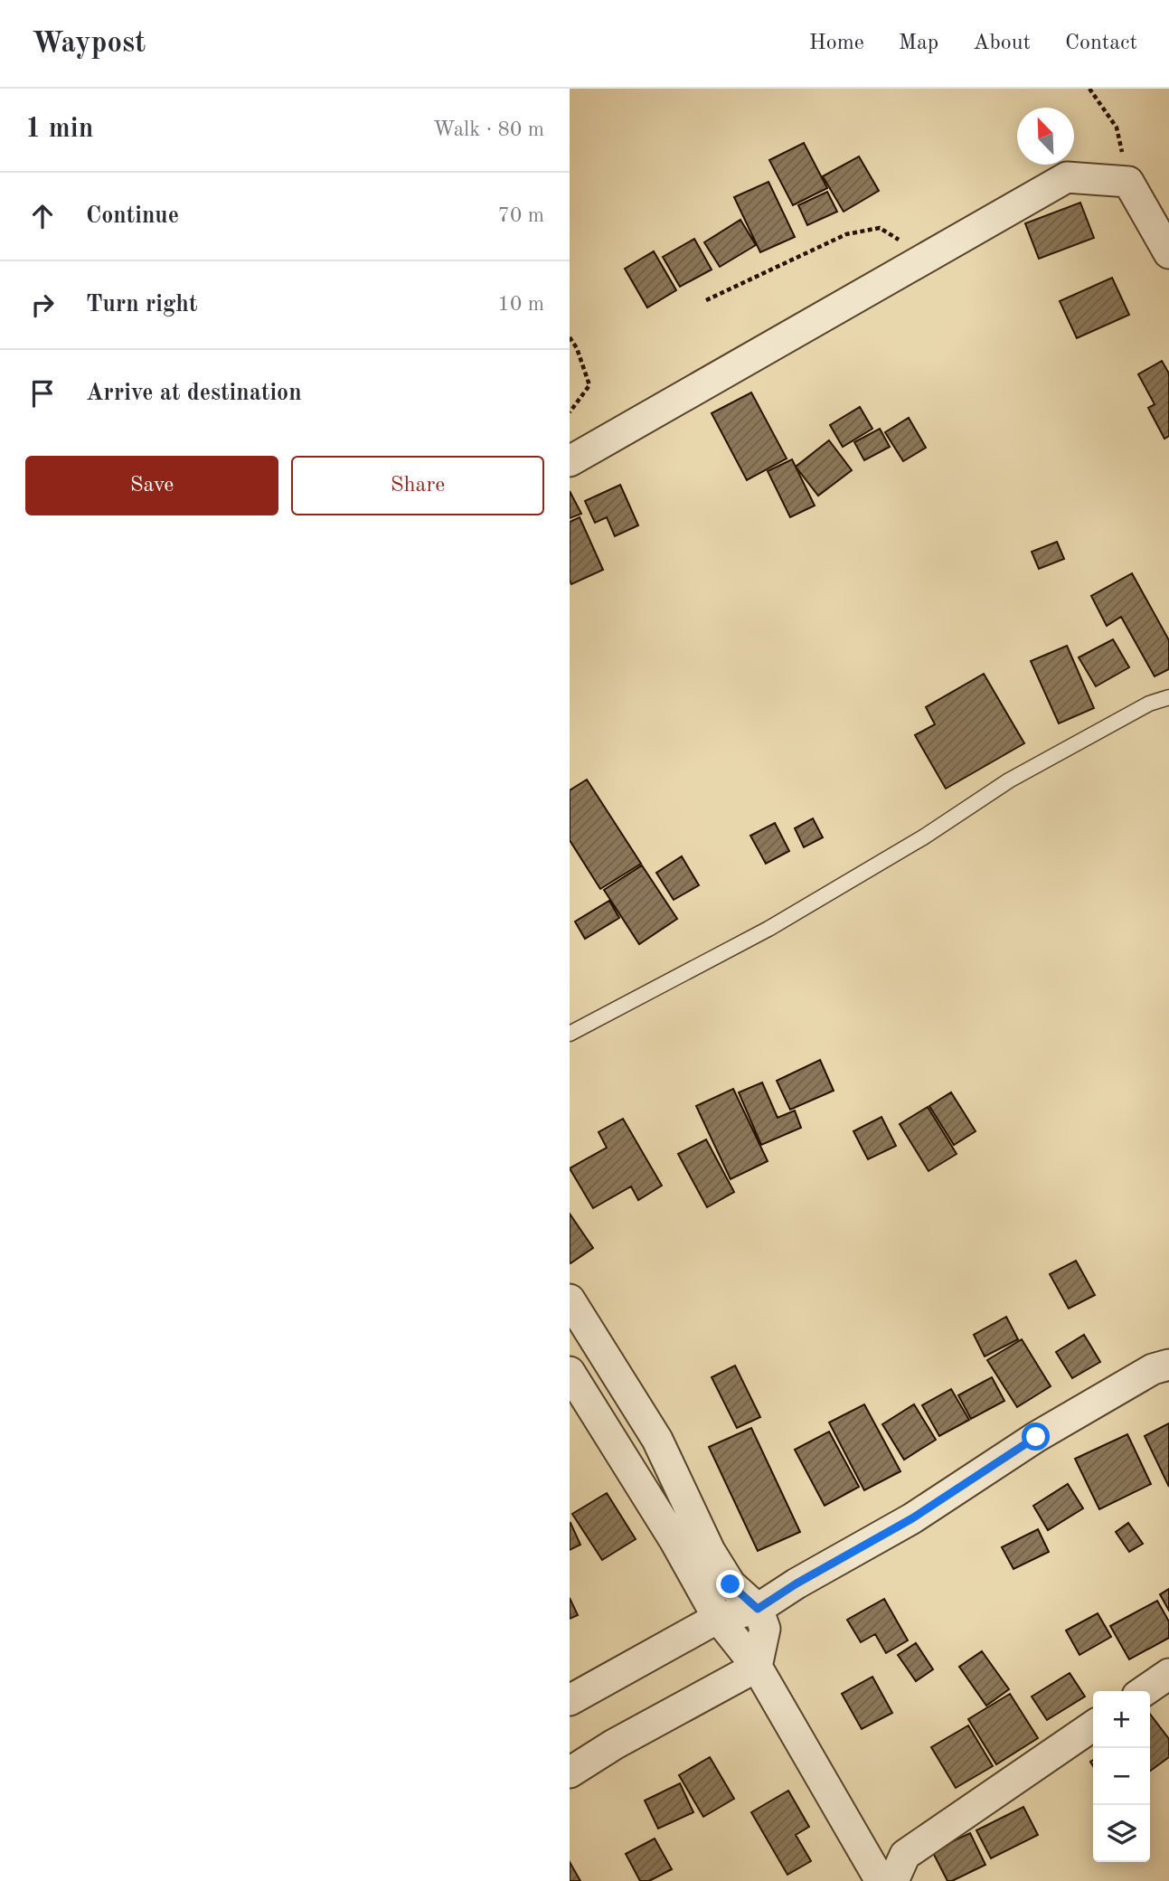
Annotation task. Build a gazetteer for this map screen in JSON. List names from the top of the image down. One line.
{"north":"top left","page":{"header":"Waypost","nav":["Home","Map","About","Contact"],"heading":["1 min","Walk · 80 m"],"list":[["Continue","70 m"],["Turn right","10 m"],"Arrive at destination"],"buttons":["Save","Share"],"map_buttons":["+","−"]}}
